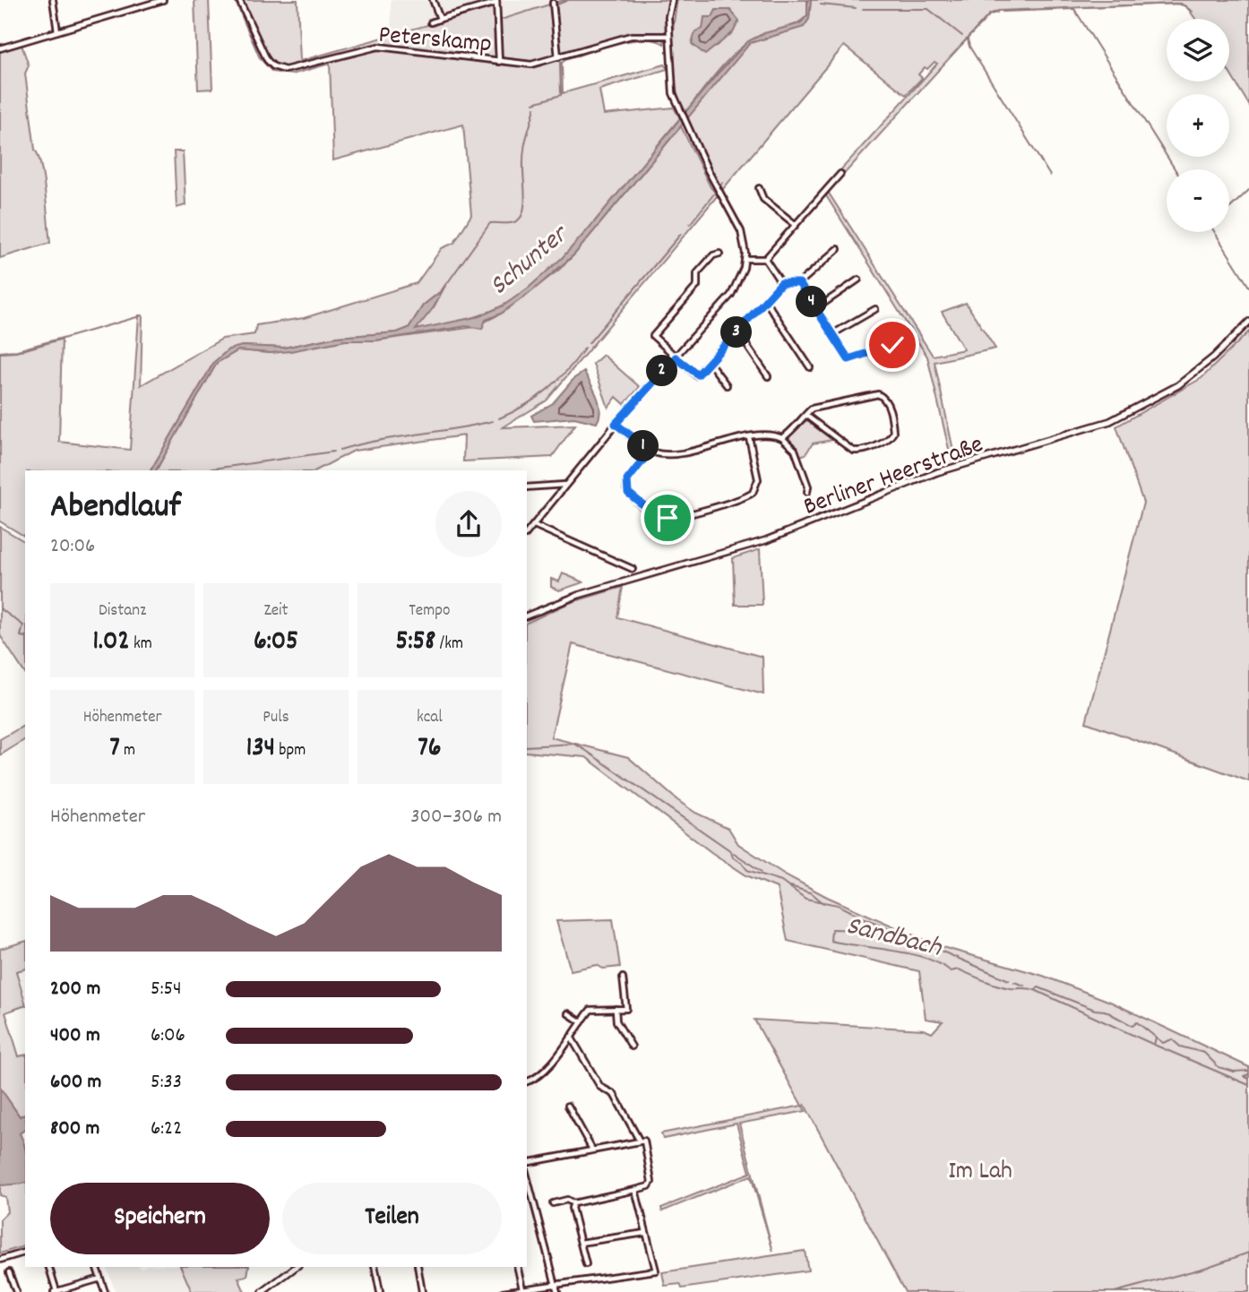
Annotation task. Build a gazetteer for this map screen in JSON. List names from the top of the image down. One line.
{"streets":{"main road":["Berliner Heerstraße"],"street":["Peterskamp"]},"water":["Schunter","Sandbach"],"parks":["Im Lah"],"page":{"map_buttons":["+","−"],"pins":["4","3","2","1"],"heading":["Abendlauf","20:06"],"stats":[["Distanz","1.02 km"],["Zeit","6:05"],["Tempo","5:58 /km"],["Höhenmeter","7 m"],["Puls","134 bpm"],["kcal","76"]],"chart":["Höhenmeter","300–306 m"],"list":[{"name":"200 m","note":"5:54"},{"name":"400 m","note":"6:06"},{"name":"600 m","note":"5:33"},{"name":"800 m","note":"6:22"}],"buttons":["Speichern","Teilen"]}}
